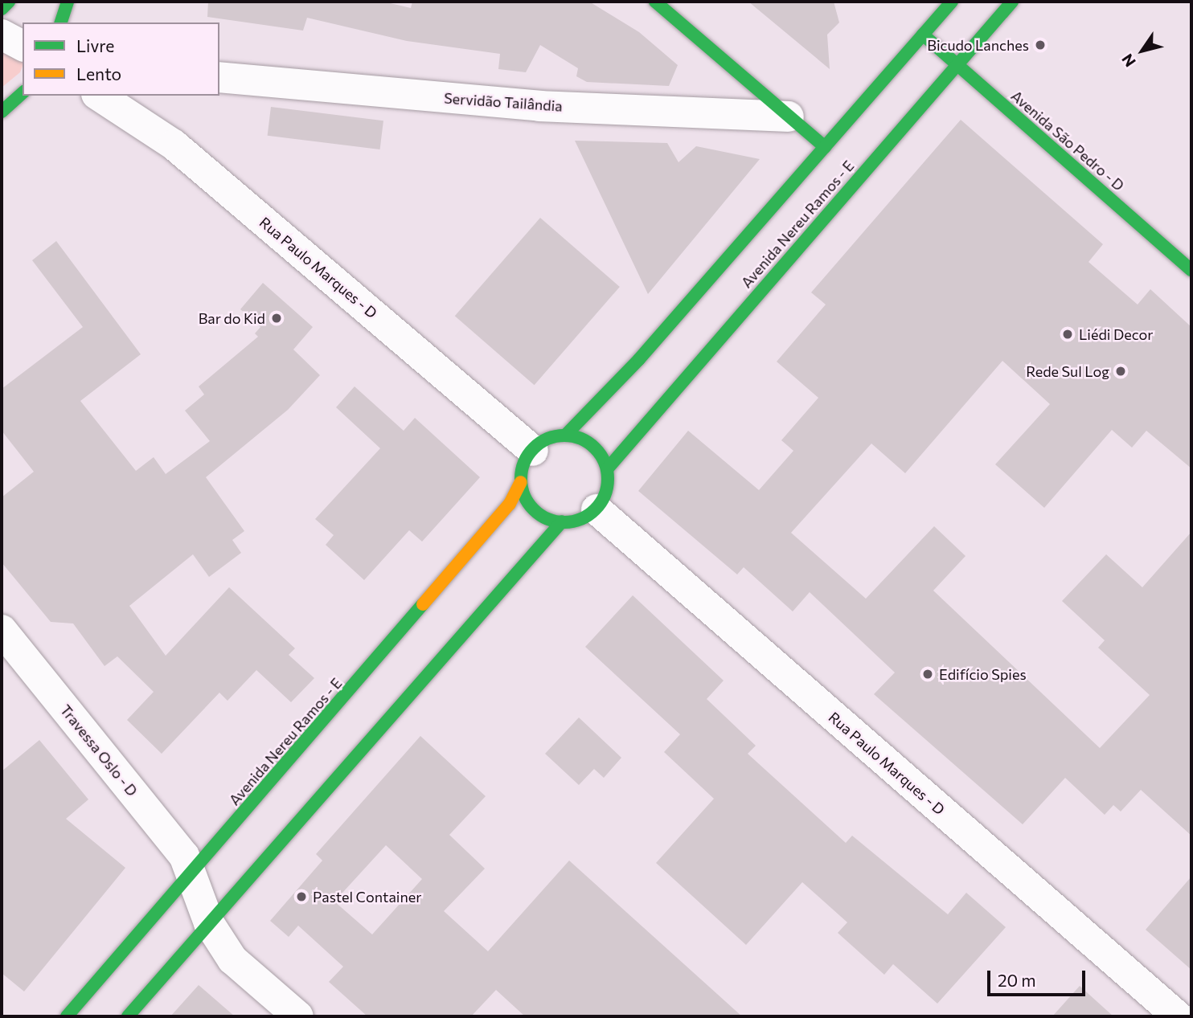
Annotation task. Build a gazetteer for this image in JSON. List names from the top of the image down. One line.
{"streets":{"street":["Servidão Tailândia","Avenida São Pedro - D","Avenida Nereu Ramos - E","Rua Paulo Marques - D","Travessa Oslo - D"]},"crossings":[["Avenida São Pedro - D","Avenida Nereu Ramos - E"],["Avenida Nereu Ramos - E","Rua Paulo Marques - D"],["Avenida Nereu Ramos - E","Travessa Oslo - D"]],"places":["Bicudo Lanches","Bar do Kid","Liédi Decor","Rede Sul Log","Edifício Spies","Pastel Container"],"legend":["Livre","Lento"],"scale_bar":"20 m","north":"bottom left"}
